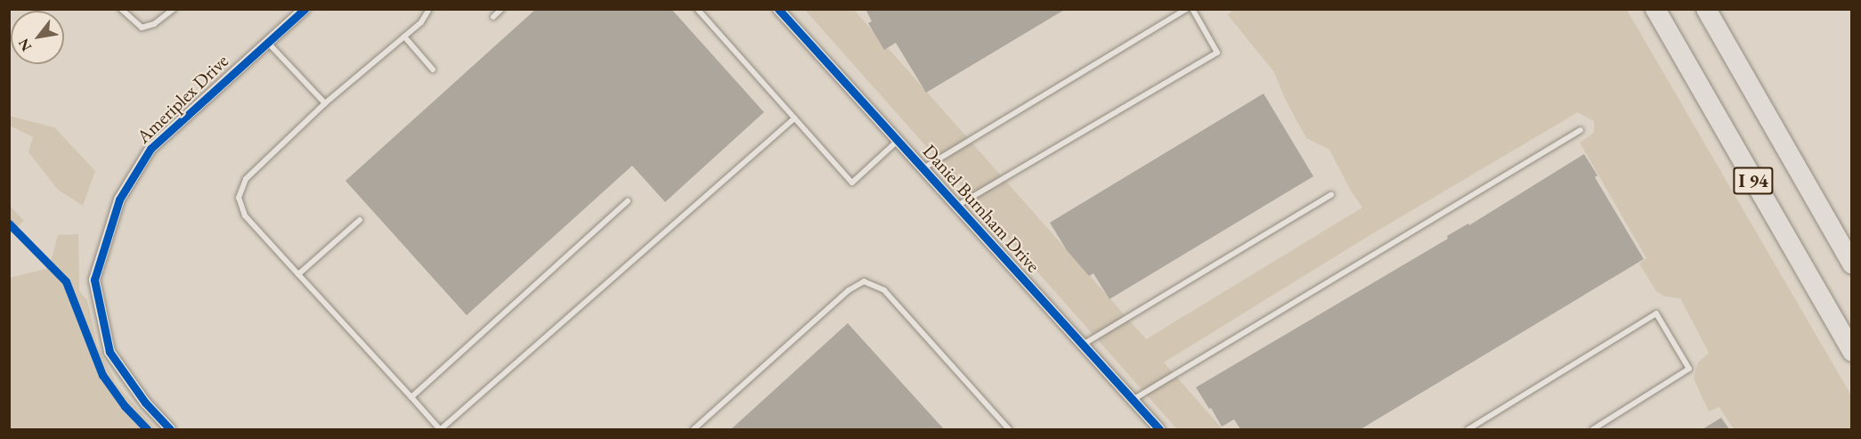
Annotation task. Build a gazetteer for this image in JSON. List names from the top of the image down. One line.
{"streets":{"highway":["I 94"],"street":["Ameriplex Drive","Daniel Burnham Drive"]},"north":"bottom left"}
